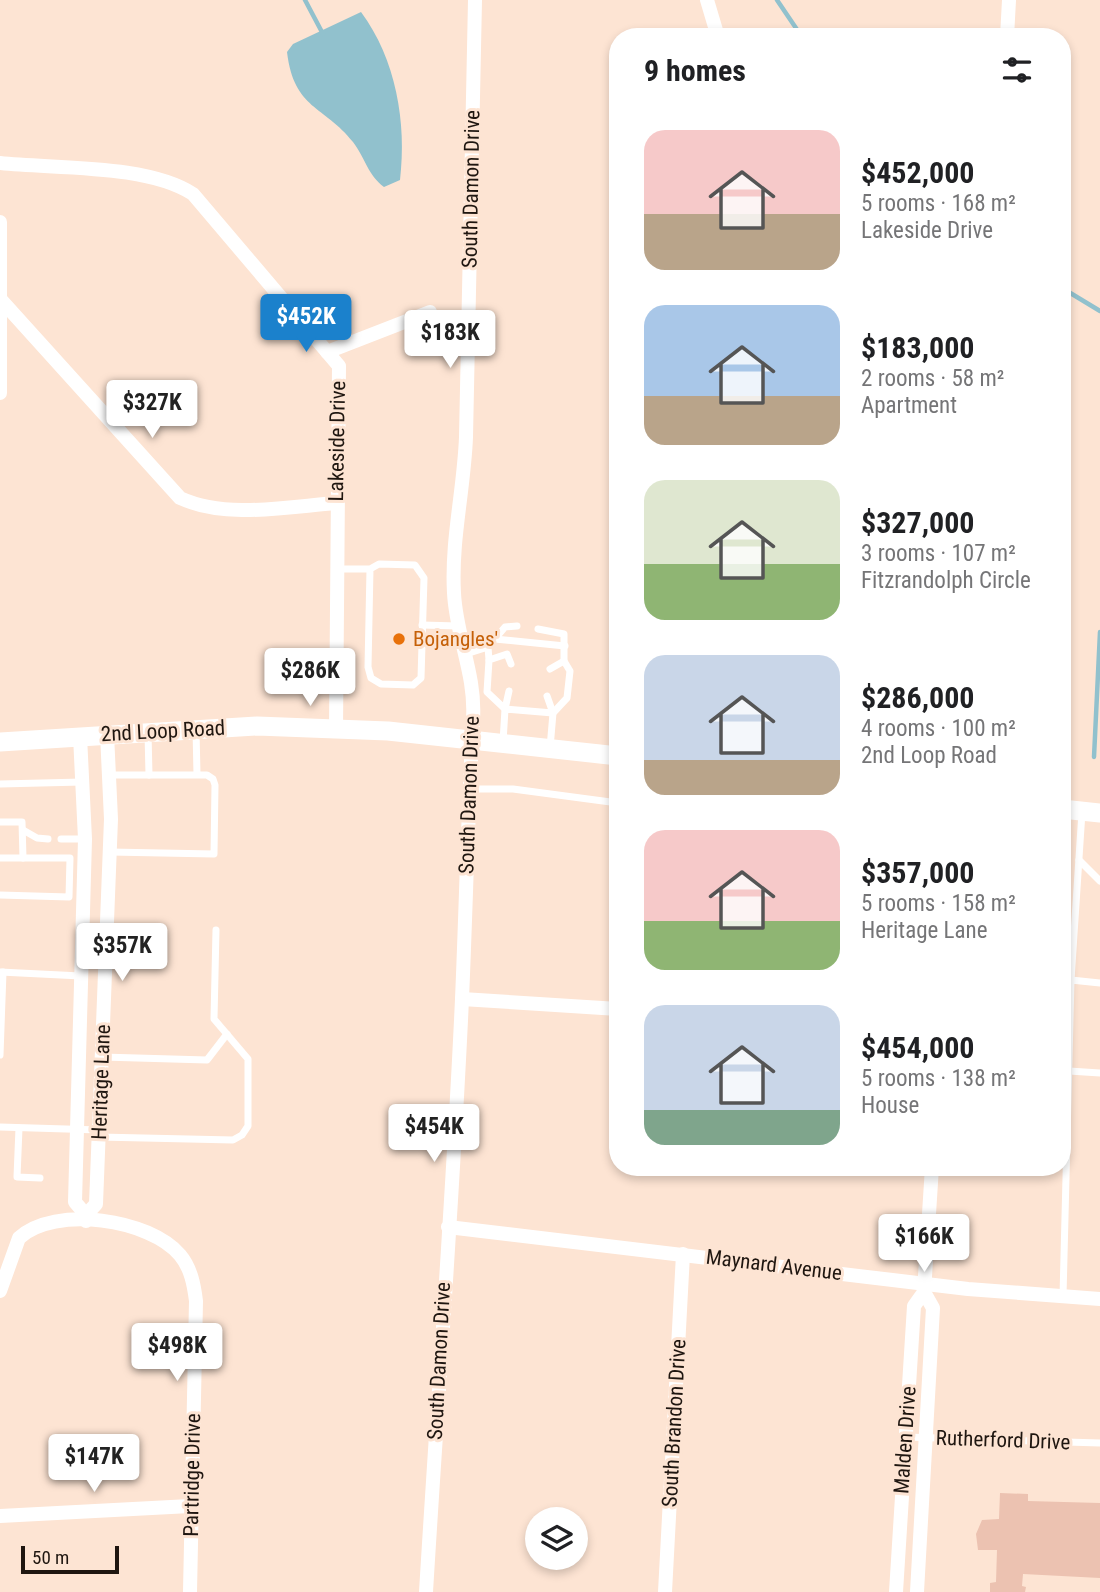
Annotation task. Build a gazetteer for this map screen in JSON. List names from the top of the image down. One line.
{"streets":{"main road":["2nd Loop Road"],"street":["South Damon Drive","Lakeside Drive","Heritage Lane","Maynard Avenue","South Brandon Drive","Malden Drive","Partridge Drive"],"lane":["Rutherford Drive"]},"crossings":[["South Damon Drive","2nd Loop Road"],["South Damon Drive","Maynard Avenue"],["Lakeside Drive","2nd Loop Road"],["2nd Loop Road","Heritage Lane"],["Heritage Lane","Partridge Drive"],["Maynard Avenue","South Brandon Drive"],["Maynard Avenue","Malden Drive"],["Malden Drive","Rutherford Drive"]],"places":["Bojangles'"],"scale_bar":"50 m","page":{"heading":"9 homes","list":[{"name":"$452,000","note":"5 rooms · 168 m² · Lakeside Drive"},{"name":"$183,000","note":"2 rooms · 58 m² · Apartment"},{"name":"$327,000","note":"3 rooms · 107 m² · Fitzrandolph Circle"},{"name":"$286,000","note":"4 rooms · 100 m² · 2nd Loop Road"},{"name":"$357,000","note":"5 rooms · 158 m² · Heritage Lane"},{"name":"$454,000","note":"5 rooms · 138 m² · House"}],"price":["$452K","$183K","$327K","$286K","$357K","$454K","$166K","$498K","$147K"],"scale":"50 m"}}
